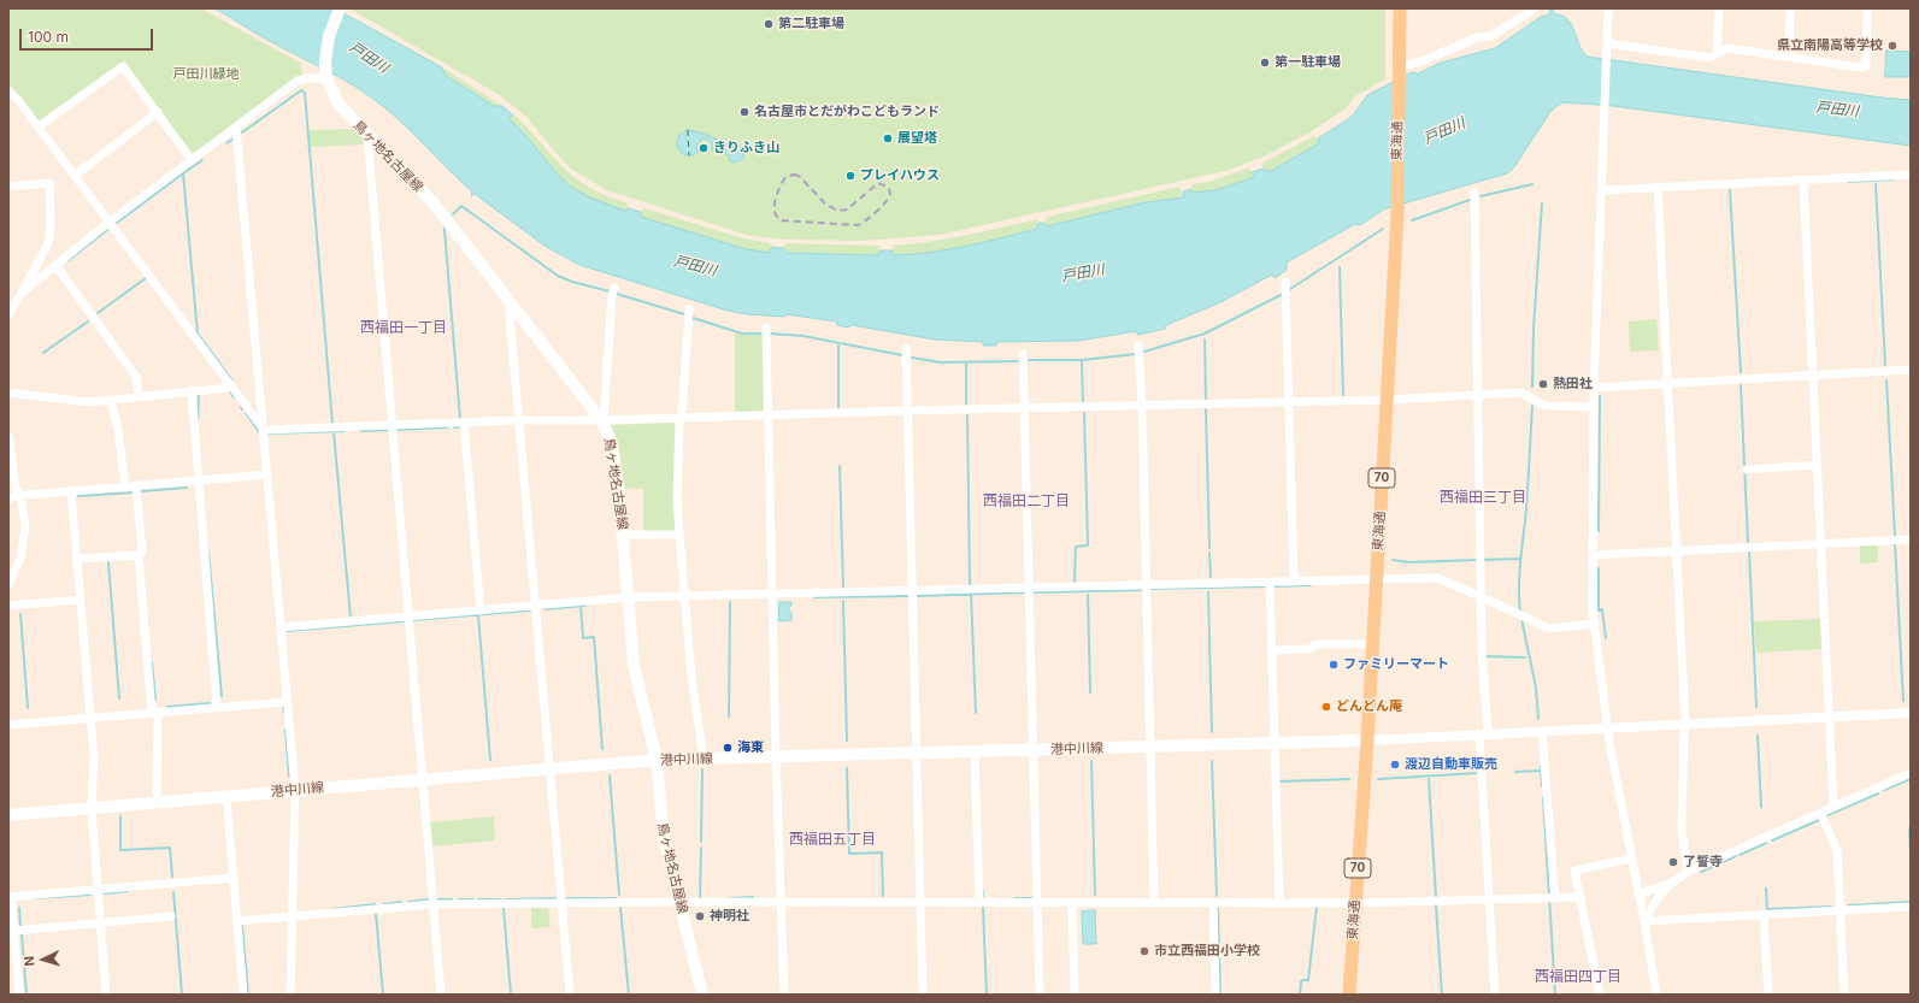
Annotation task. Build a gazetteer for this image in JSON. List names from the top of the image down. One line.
{"streets":{"main road":["東海通","鳥ヶ地名古屋線","70","港中川線"]},"crossings":[["東海通","港中川線"],["鳥ヶ地名古屋線","港中川線"]],"districts":["西福田一丁目","西福田三丁目","西福田二丁目","西福田五丁目","西福田四丁目"],"water":["戸田川"],"parks":["戸田川緑地"],"places":["第二駐車場","県立南陽高等学校","第一駐車場","名古屋市とだがわこどもランド","展望塔","きりふき山","プレイハウス","熱田社","ファミリーマート","どんどん庵","海東","渡辺自動車販売","了誓寺","神明社","市立西福田小学校"],"scale_bar":"100 m","north":"left"}
